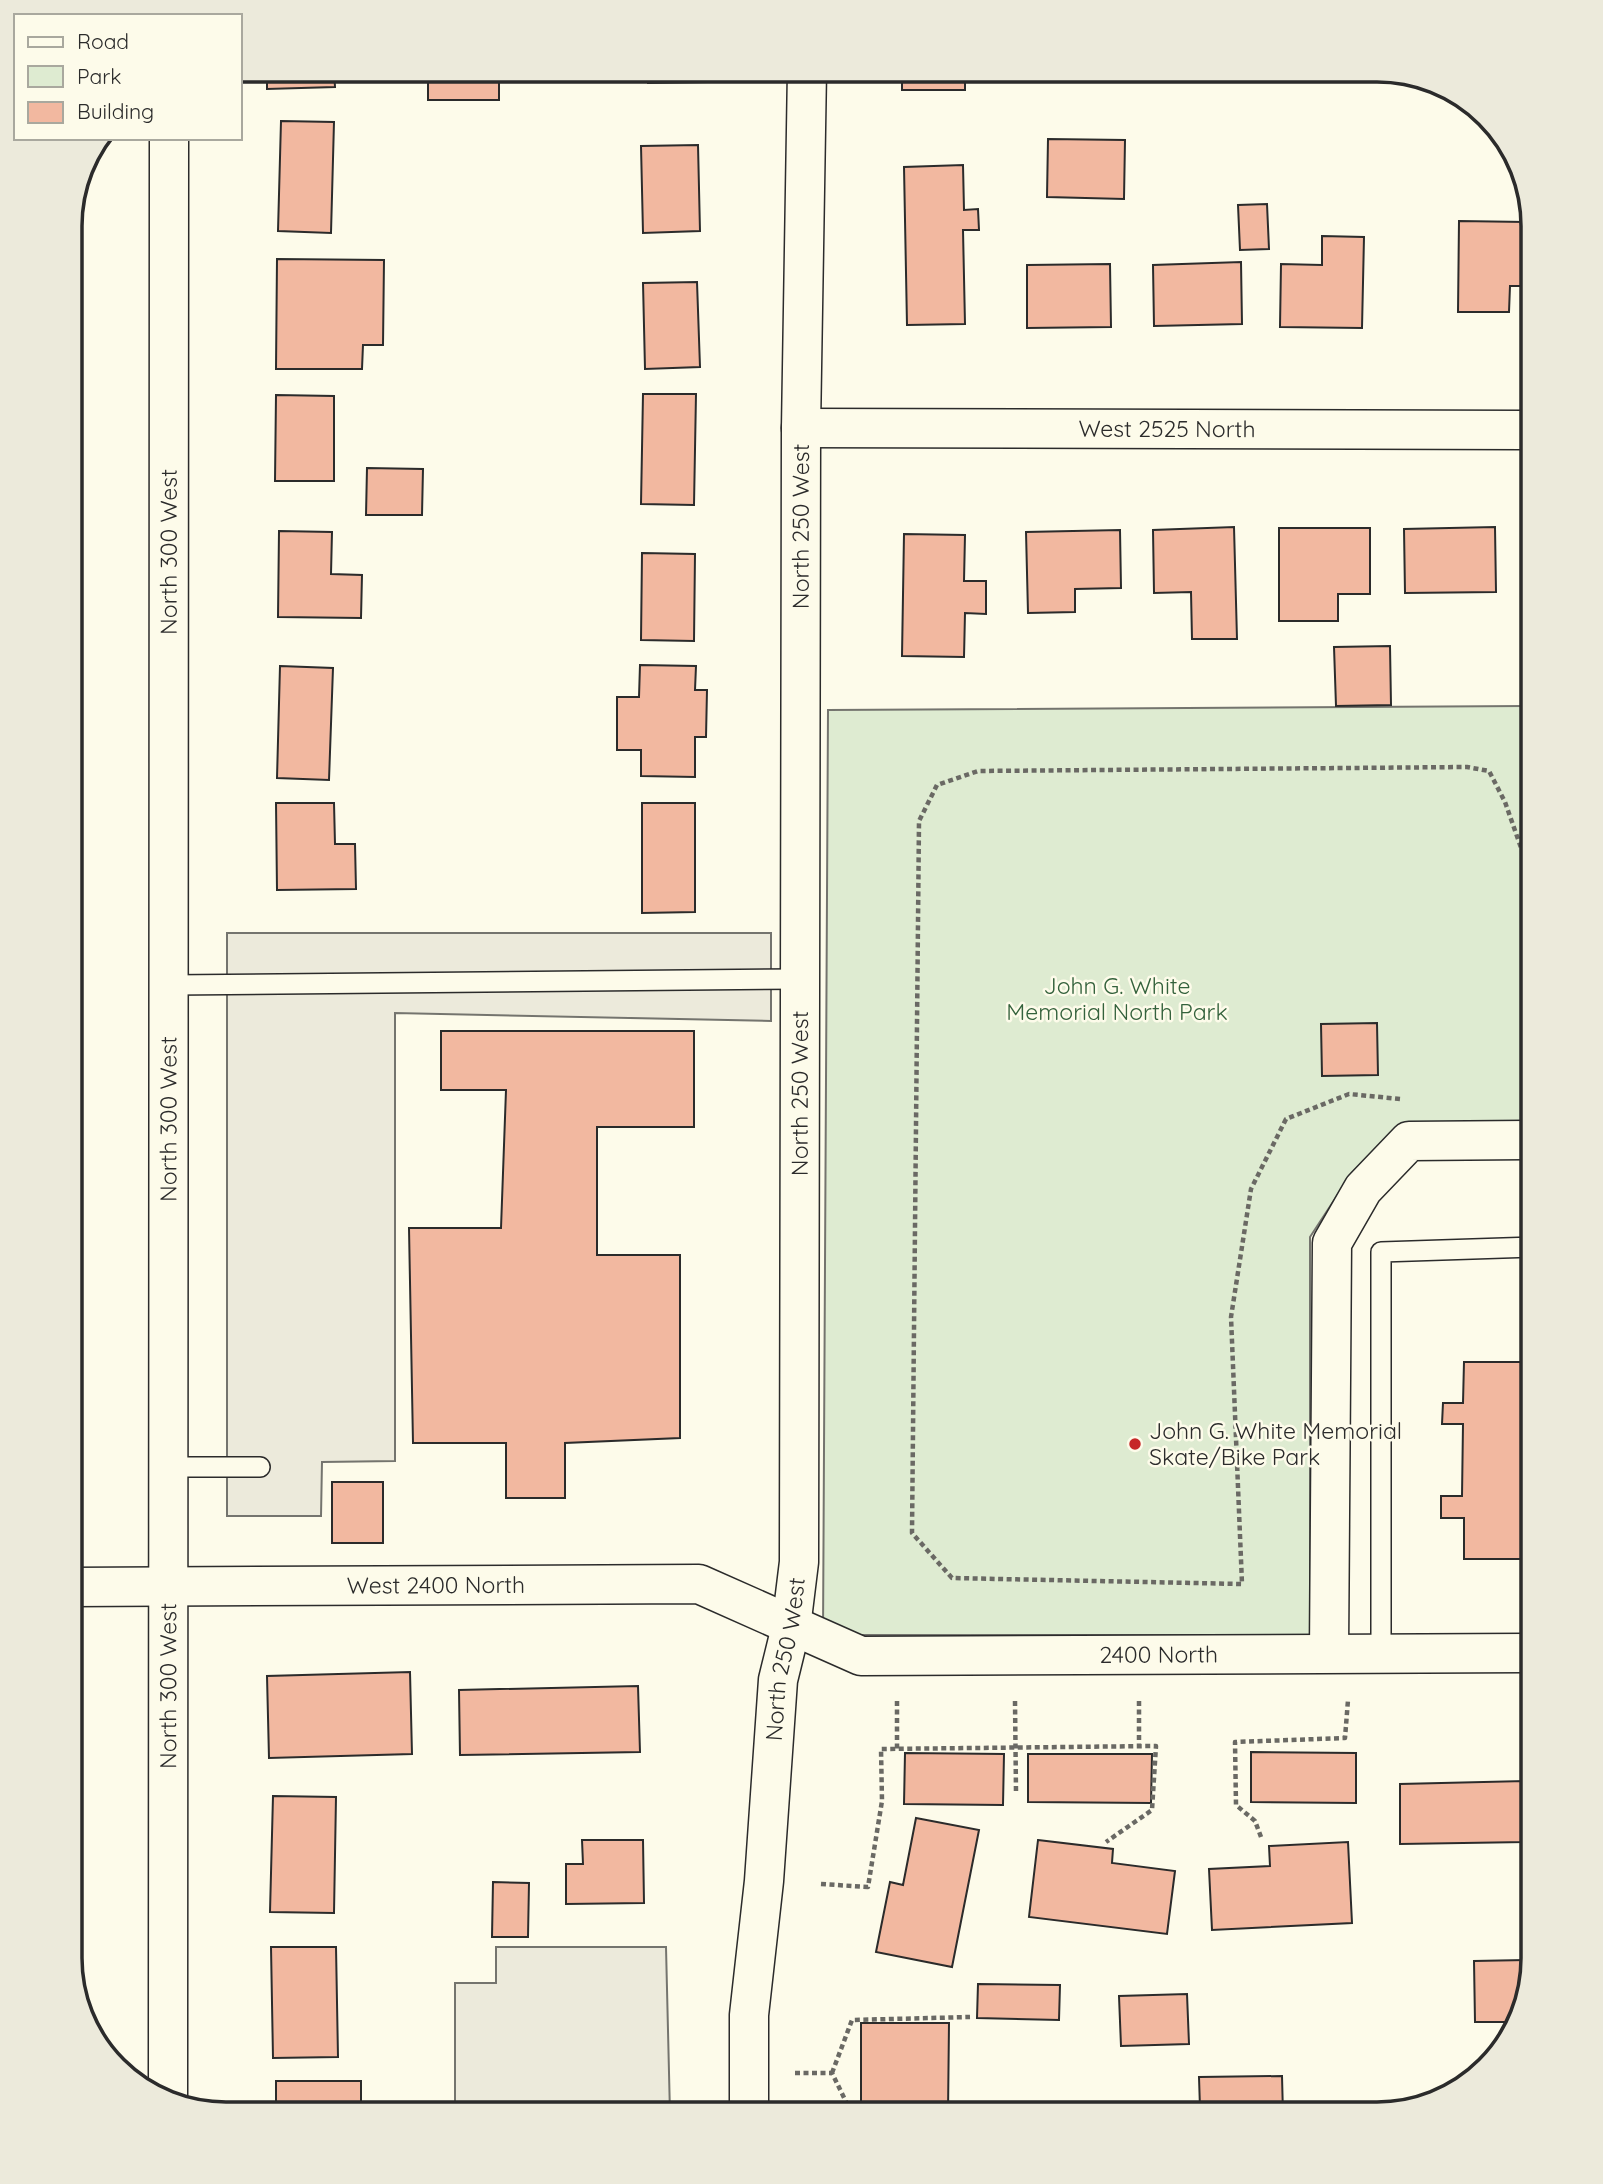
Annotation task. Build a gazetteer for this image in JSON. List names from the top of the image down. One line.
{"streets":{"street":["West 2525 North","North 250 West","North 300 West","West 2400 North","2400 North"]},"crossings":[["West 2525 North","North 250 West"],["North 250 West","West 2400 North"],["North 250 West","2400 North"],["North 300 West","West 2400 North"],["West 2400 North","2400 North"]],"parks":["John G. White Memorial North Park"],"places":["John G. White Memorial Skate/Bike Park"],"legend":["Road","Park","Building"]}
